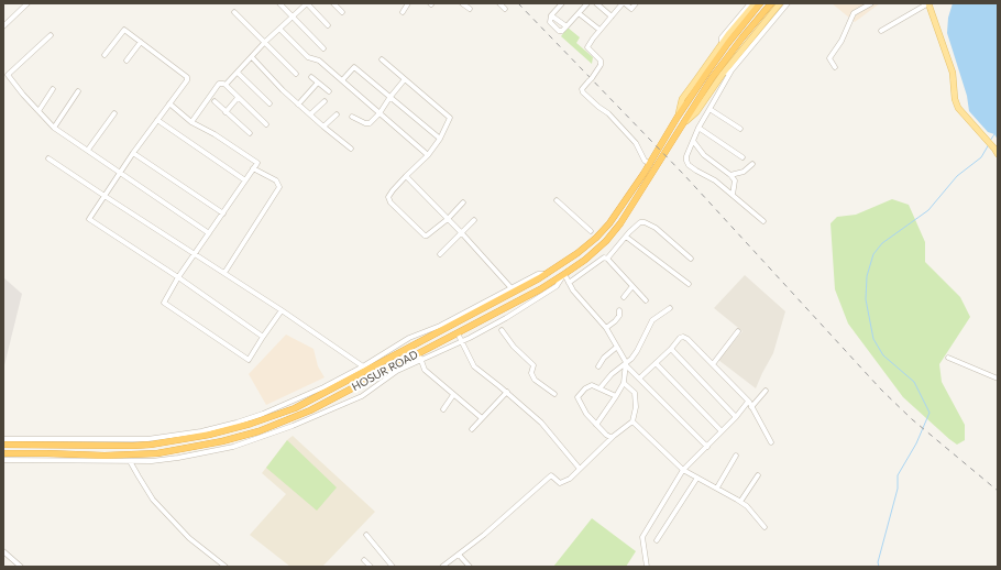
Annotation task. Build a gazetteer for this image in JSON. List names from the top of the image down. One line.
{"streets":{"highway":["HOSUR ROAD"]}}
